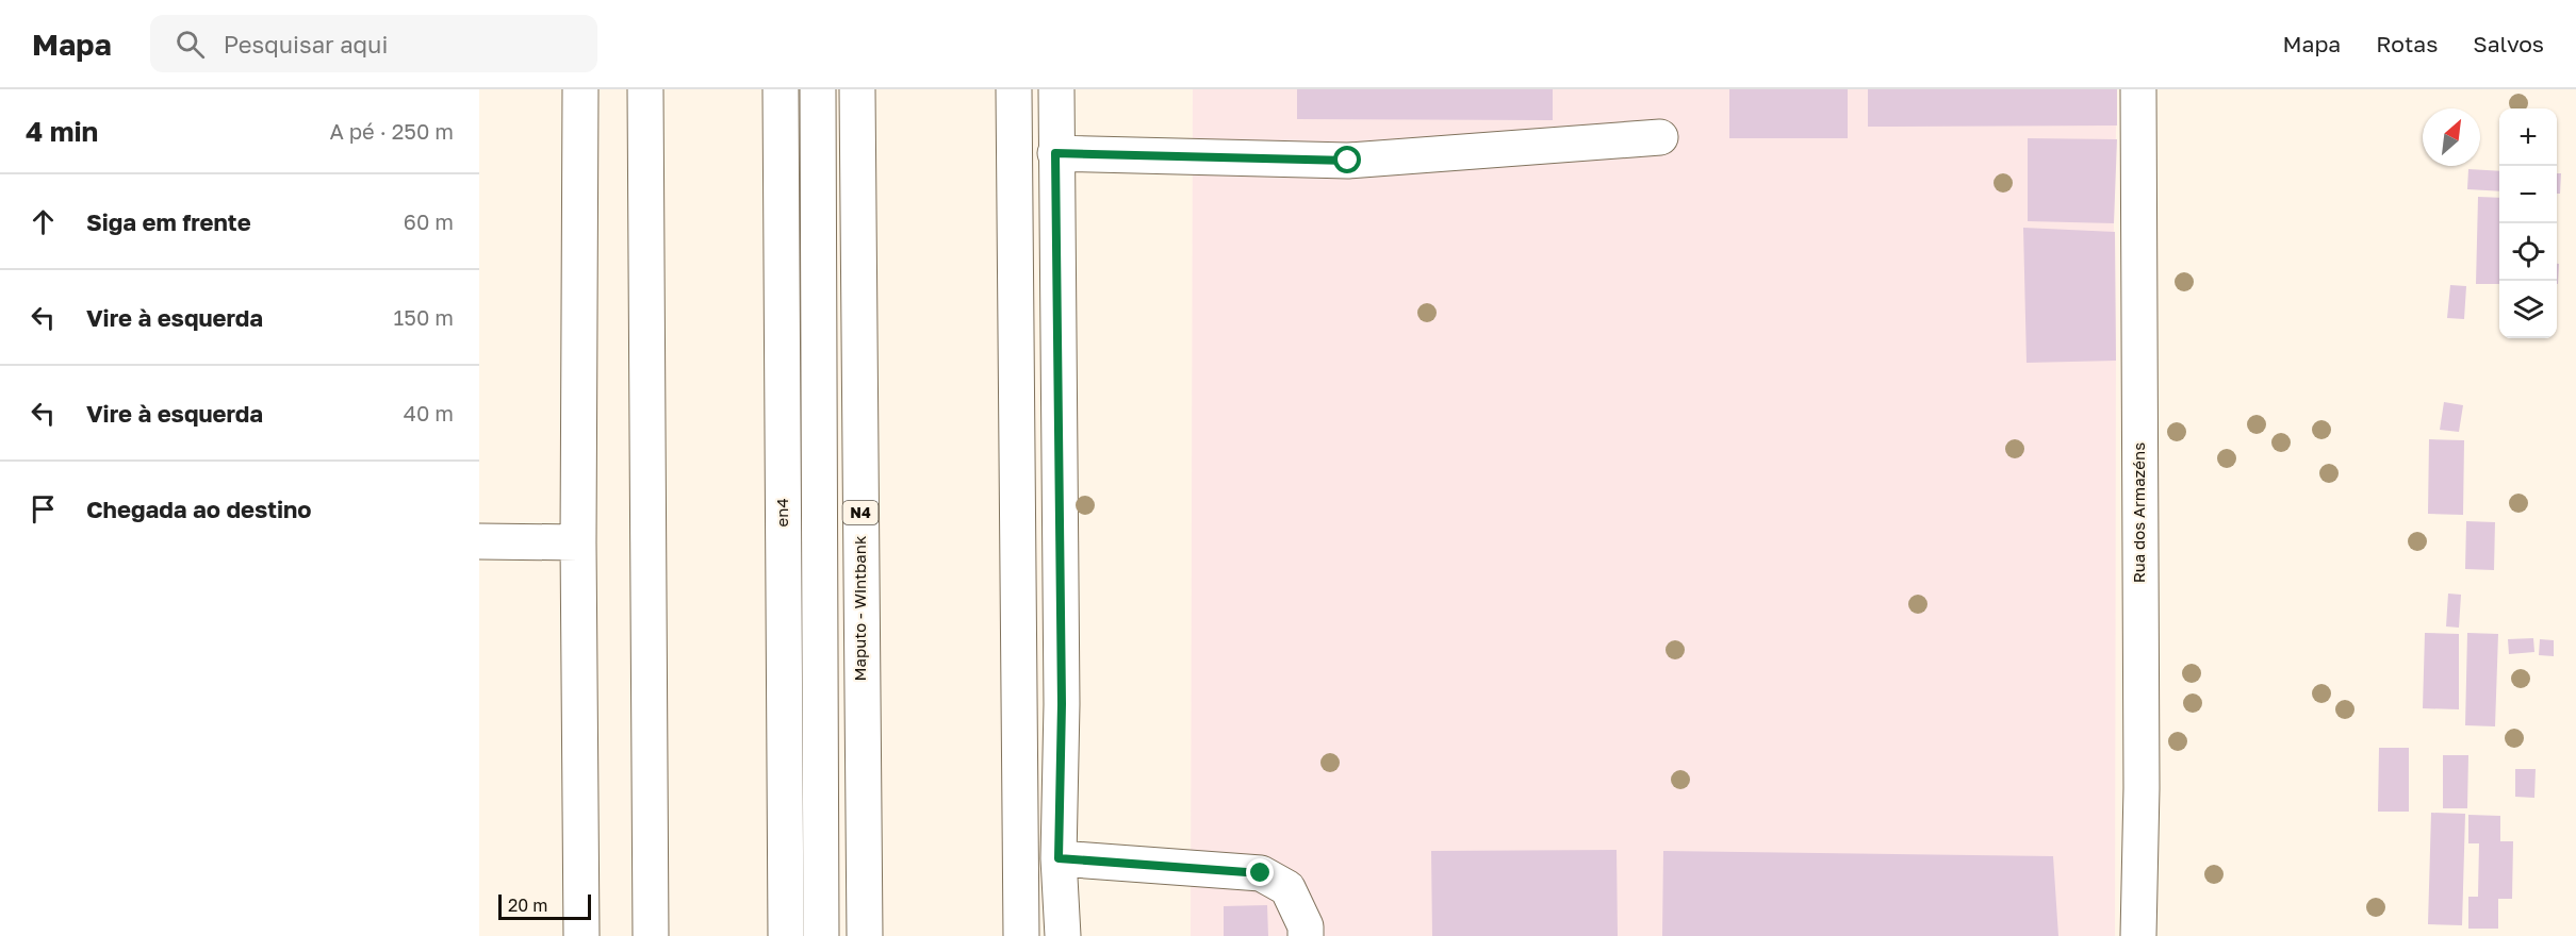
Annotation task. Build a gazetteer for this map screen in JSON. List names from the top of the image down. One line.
{"streets":{"main road":["en4","N4","Rua dos Armazéns","Maputo - Wintbank"]},"scale_bar":"20 m","north":"top right","page":{"header":"Mapa","search":"Pesquisar aqui","nav":["Mapa","Rotas","Salvos"],"heading":["4 min","A pé · 250 m"],"map_buttons":["+","−"],"list":[["Siga em frente","60 m"],["Vire à esquerda","150 m"],["Vire à esquerda","40 m"],"Chegada ao destino"],"scale":"20 m"}}
